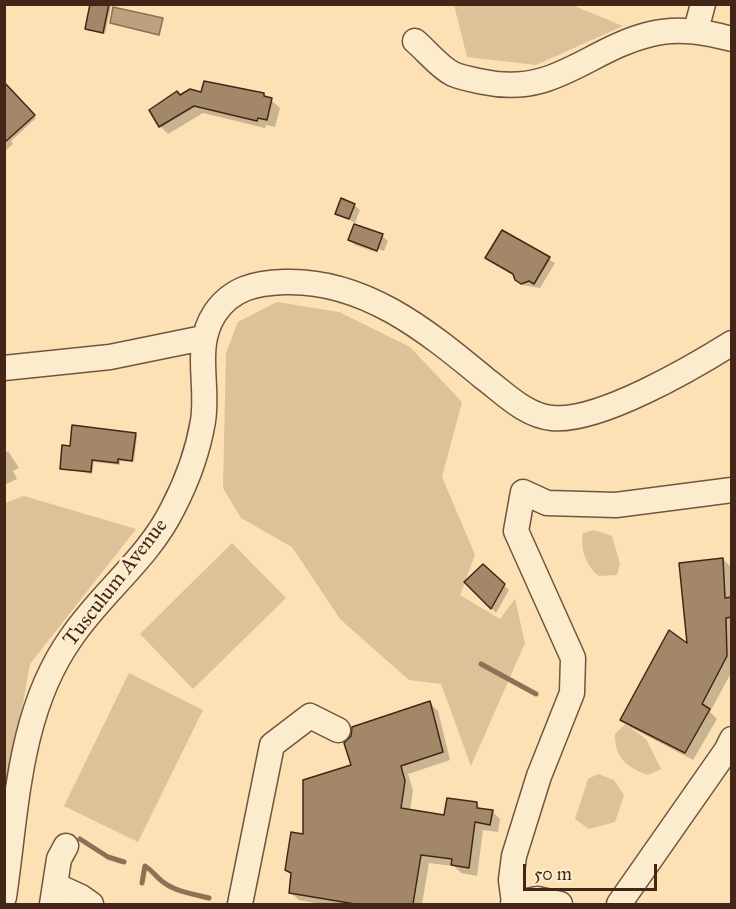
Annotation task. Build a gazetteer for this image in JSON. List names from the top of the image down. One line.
{"streets":{"street":["Tusculum Avenue"]},"scale_bar":"50 m"}
